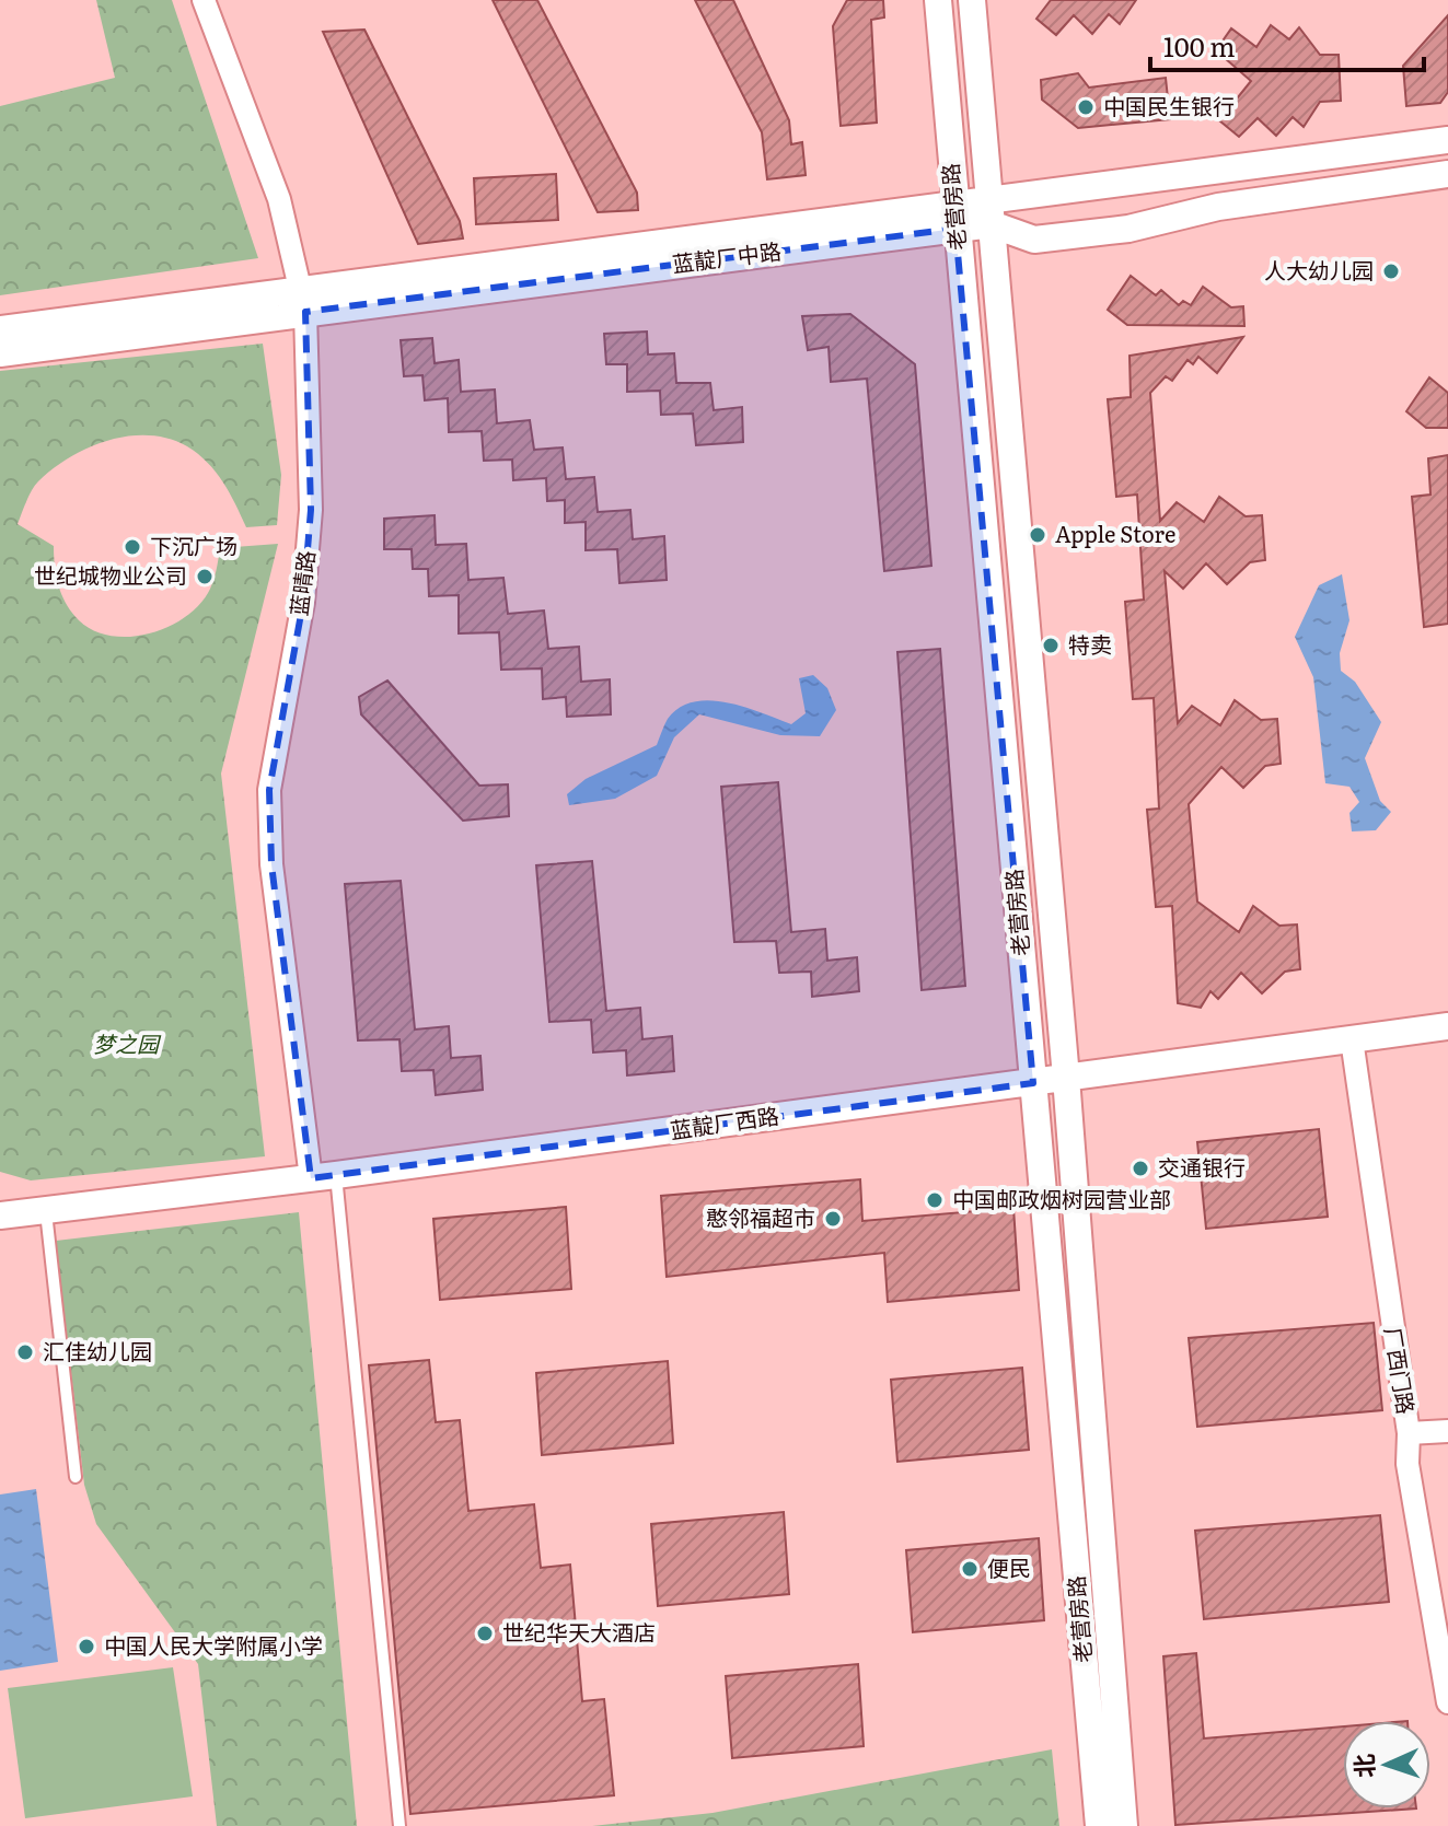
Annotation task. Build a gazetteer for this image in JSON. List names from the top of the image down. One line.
{"streets":{"street":["老营房路","蓝靛厂中路","蓝晴路","蓝靛厂西路","厂西门路"]},"crossings":[["老营房路","蓝靛厂中路"],["老营房路","蓝靛厂西路"],["蓝靛厂中路","蓝晴路"],["蓝晴路","蓝靛厂西路"],["蓝靛厂西路","厂西门路"]],"parks":["梦之园"],"places":["中国民生银行","人大幼儿园","Apple Store","下沉广场","世纪城物业公司","特卖","交通银行","中国邮政烟树园营业部","憨邻福超市","汇佳幼儿园","便民","世纪华天大酒店","中国人民大学附属小学"],"scale_bar":"100 m","north":"left"}
